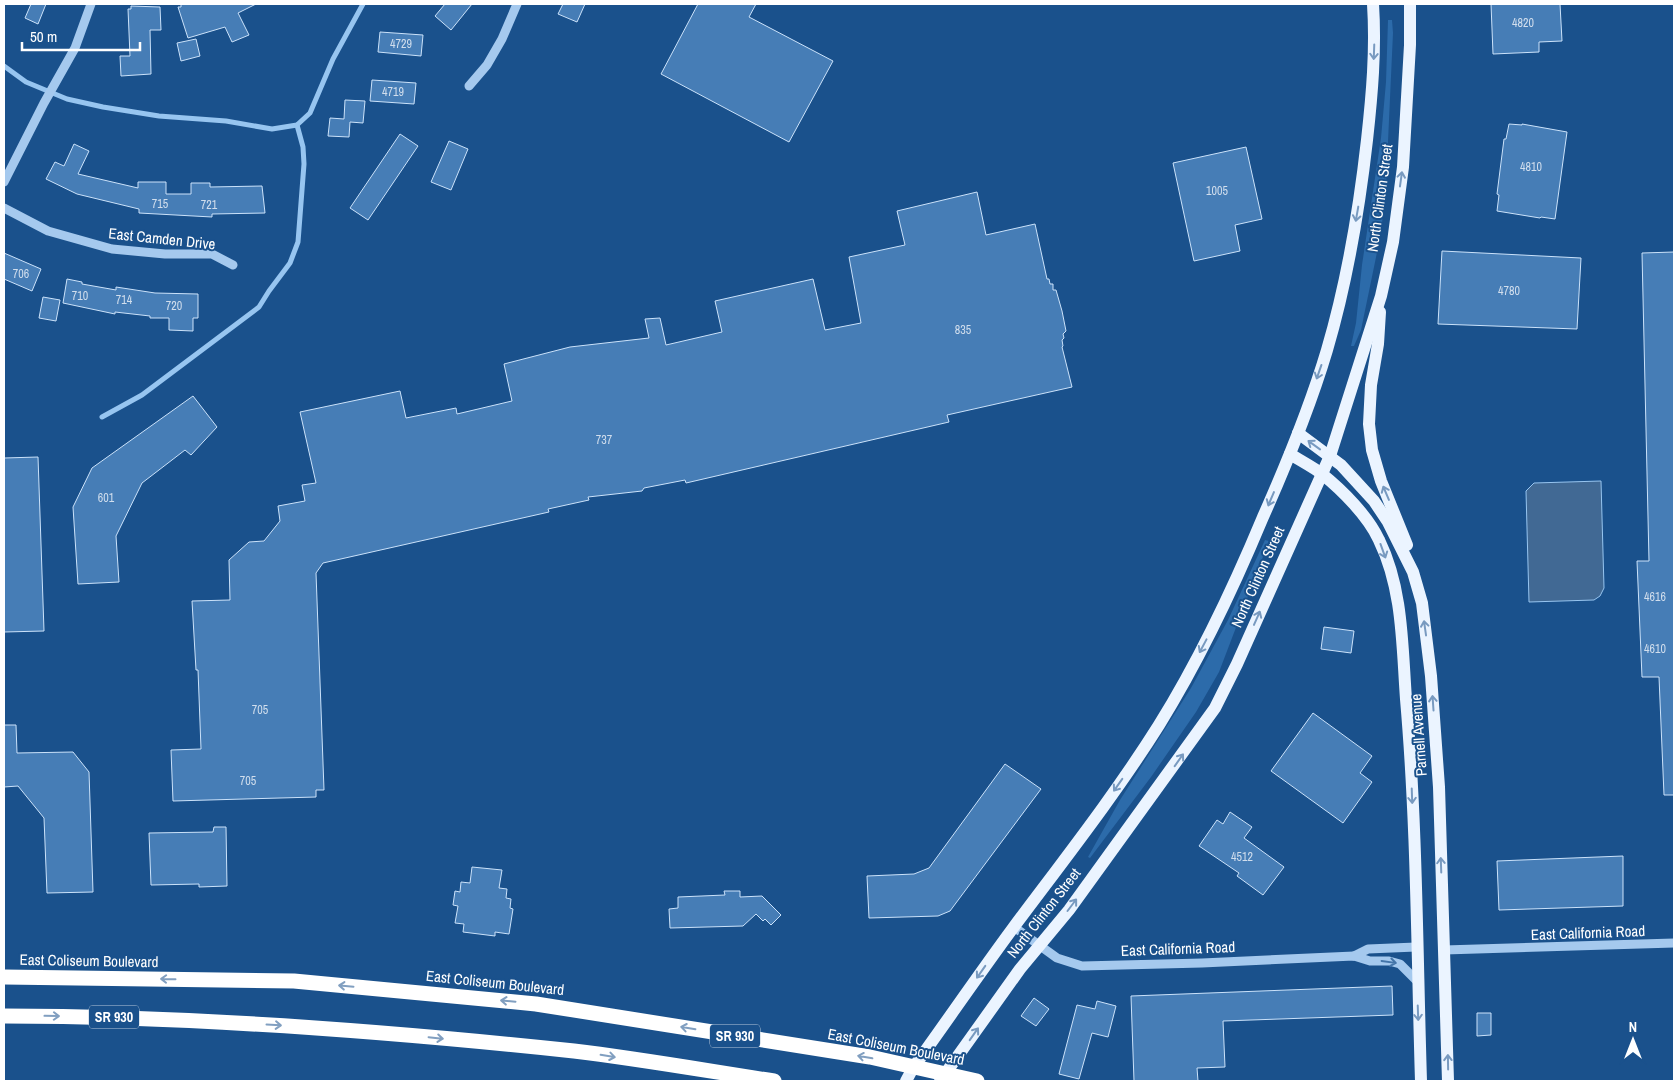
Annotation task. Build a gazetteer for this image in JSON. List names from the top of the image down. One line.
{"streets":{"highway":["East Coliseum Boulevard","SR 930"],"main road":["North Clinton Street","Parnell Avenue"],"street":["East Camden Drive","East California Road"]},"crossings":[["North Clinton Street","Parnell Avenue"],["North Clinton Street","East California Road"],["North Clinton Street","East Coliseum Boulevard"],["Parnell Avenue","East California Road"]],"house_numbers":["4820","4729","4719","4810","1005","715","721","706","4780","710","714","720","835","737","601","4616","4610","705","705","4512"],"scale_bar":"50 m","north":"top"}
